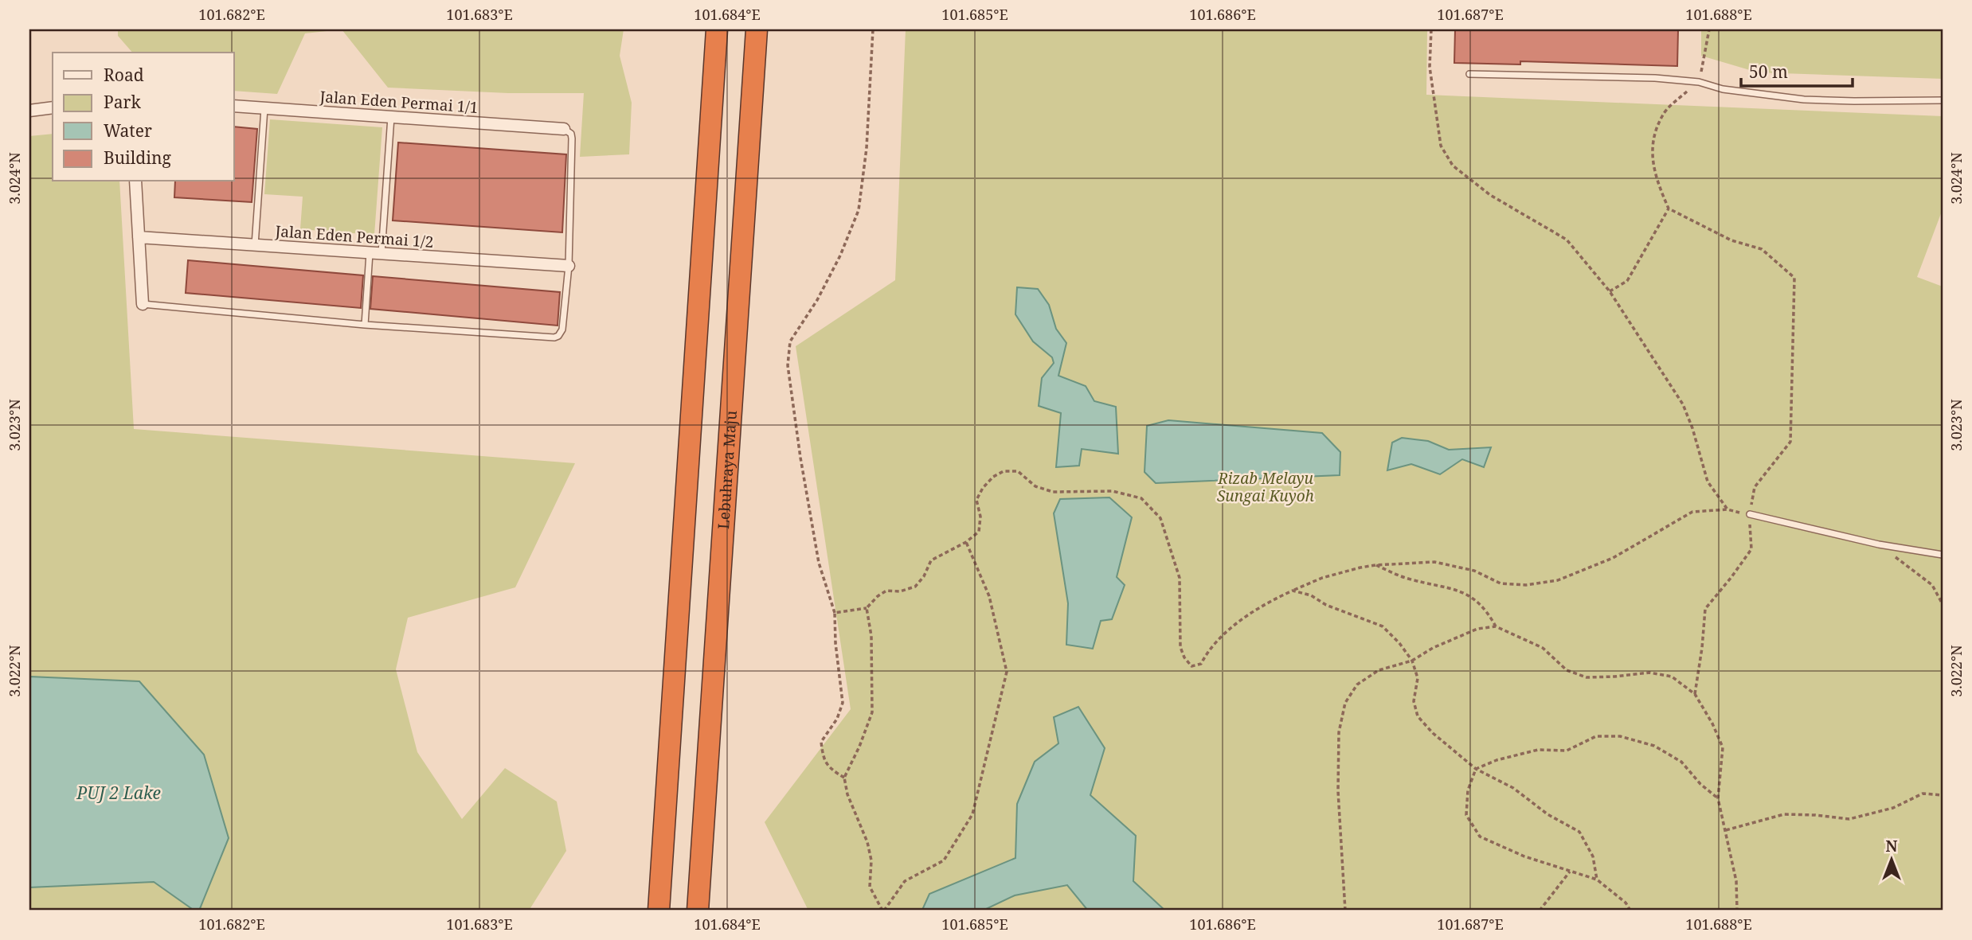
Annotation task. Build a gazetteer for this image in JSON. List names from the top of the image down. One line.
{"streets":{"highway":["Lebuhraya Maju"],"street":["Jalan Eden Permai 1/1","Jalan Eden Permai 1/2"]},"water":["PUJ 2 Lake"],"parks":["Rizab Melayu Sungai Kuyoh"],"legend":["Road","Park","Water","Building"],"scale_bar":"50 m","north":"top","coordinates":["101.682°E","101.683°E","101.684°E","101.685°E","101.686°E","101.687°E","101.688°E","3.024°N","3.023°N","3.022°N"]}
